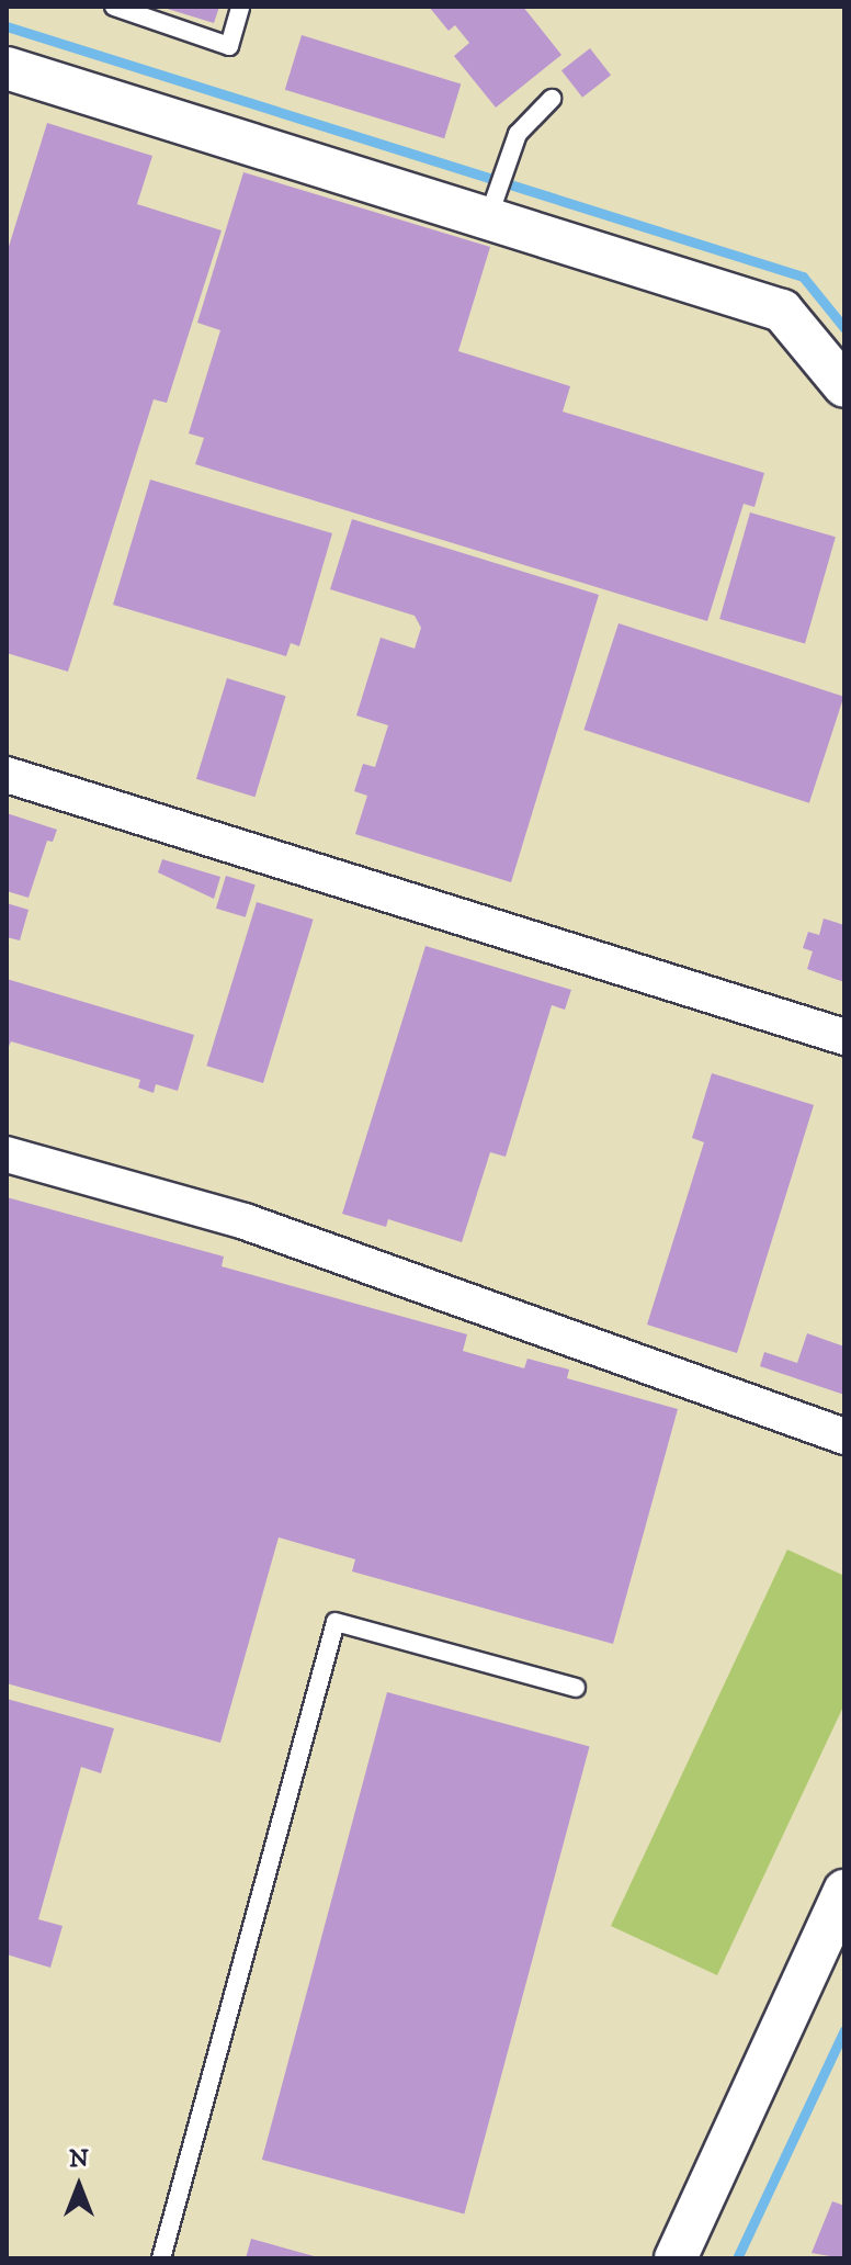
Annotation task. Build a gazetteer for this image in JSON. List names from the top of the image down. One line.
{"north":"top"}
